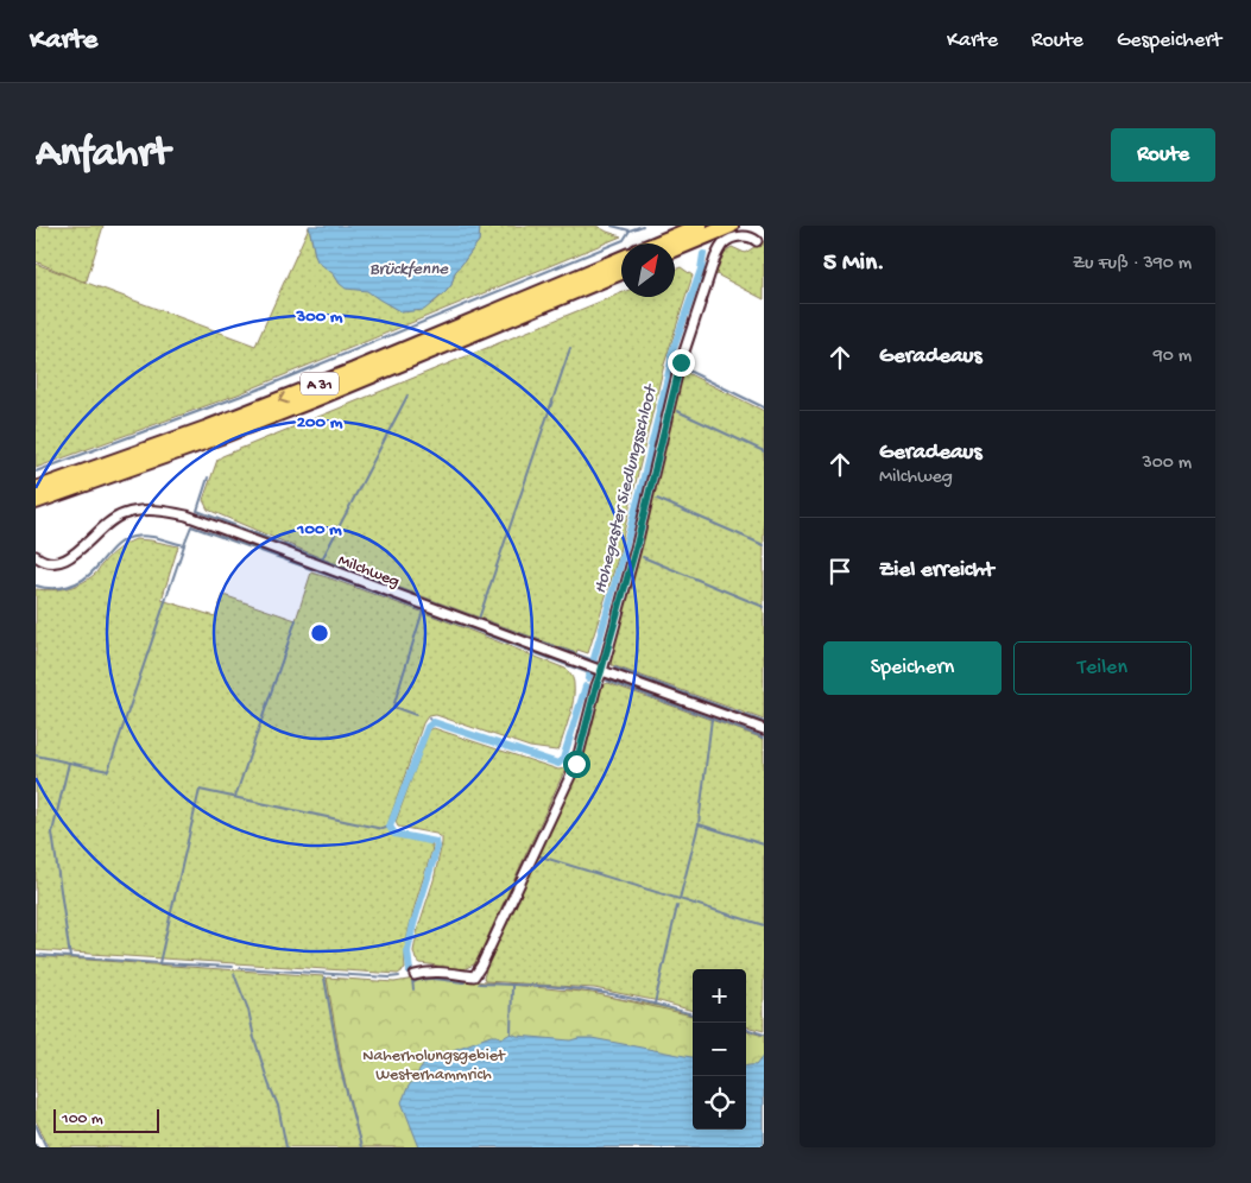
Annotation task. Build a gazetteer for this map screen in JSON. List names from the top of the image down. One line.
{"streets":{"highway":["A 31"],"street":["Milchweg"]},"water":["Brückfenne","Hohegaster Siedlungsschloot"],"parks":["Naherholungsgebiet Westerhammrich"],"scale_bar":"100 m","north":"top right","page":{"header":"Karte","nav":["Karte","Route","Gespeichert"],"buttons":["Route",["Speichern","Teilen"]],"title":"Anfahrt","heading":["5 Min.","Zu Fuß · 390 m"],"list":[["Geradeaus","90 m"],["Geradeaus","Milchweg","300 m"],"Ziel erreicht"],"map_buttons":["+","−"],"scale":"100 m"},"rings":["300 m","200 m","100 m"]}
